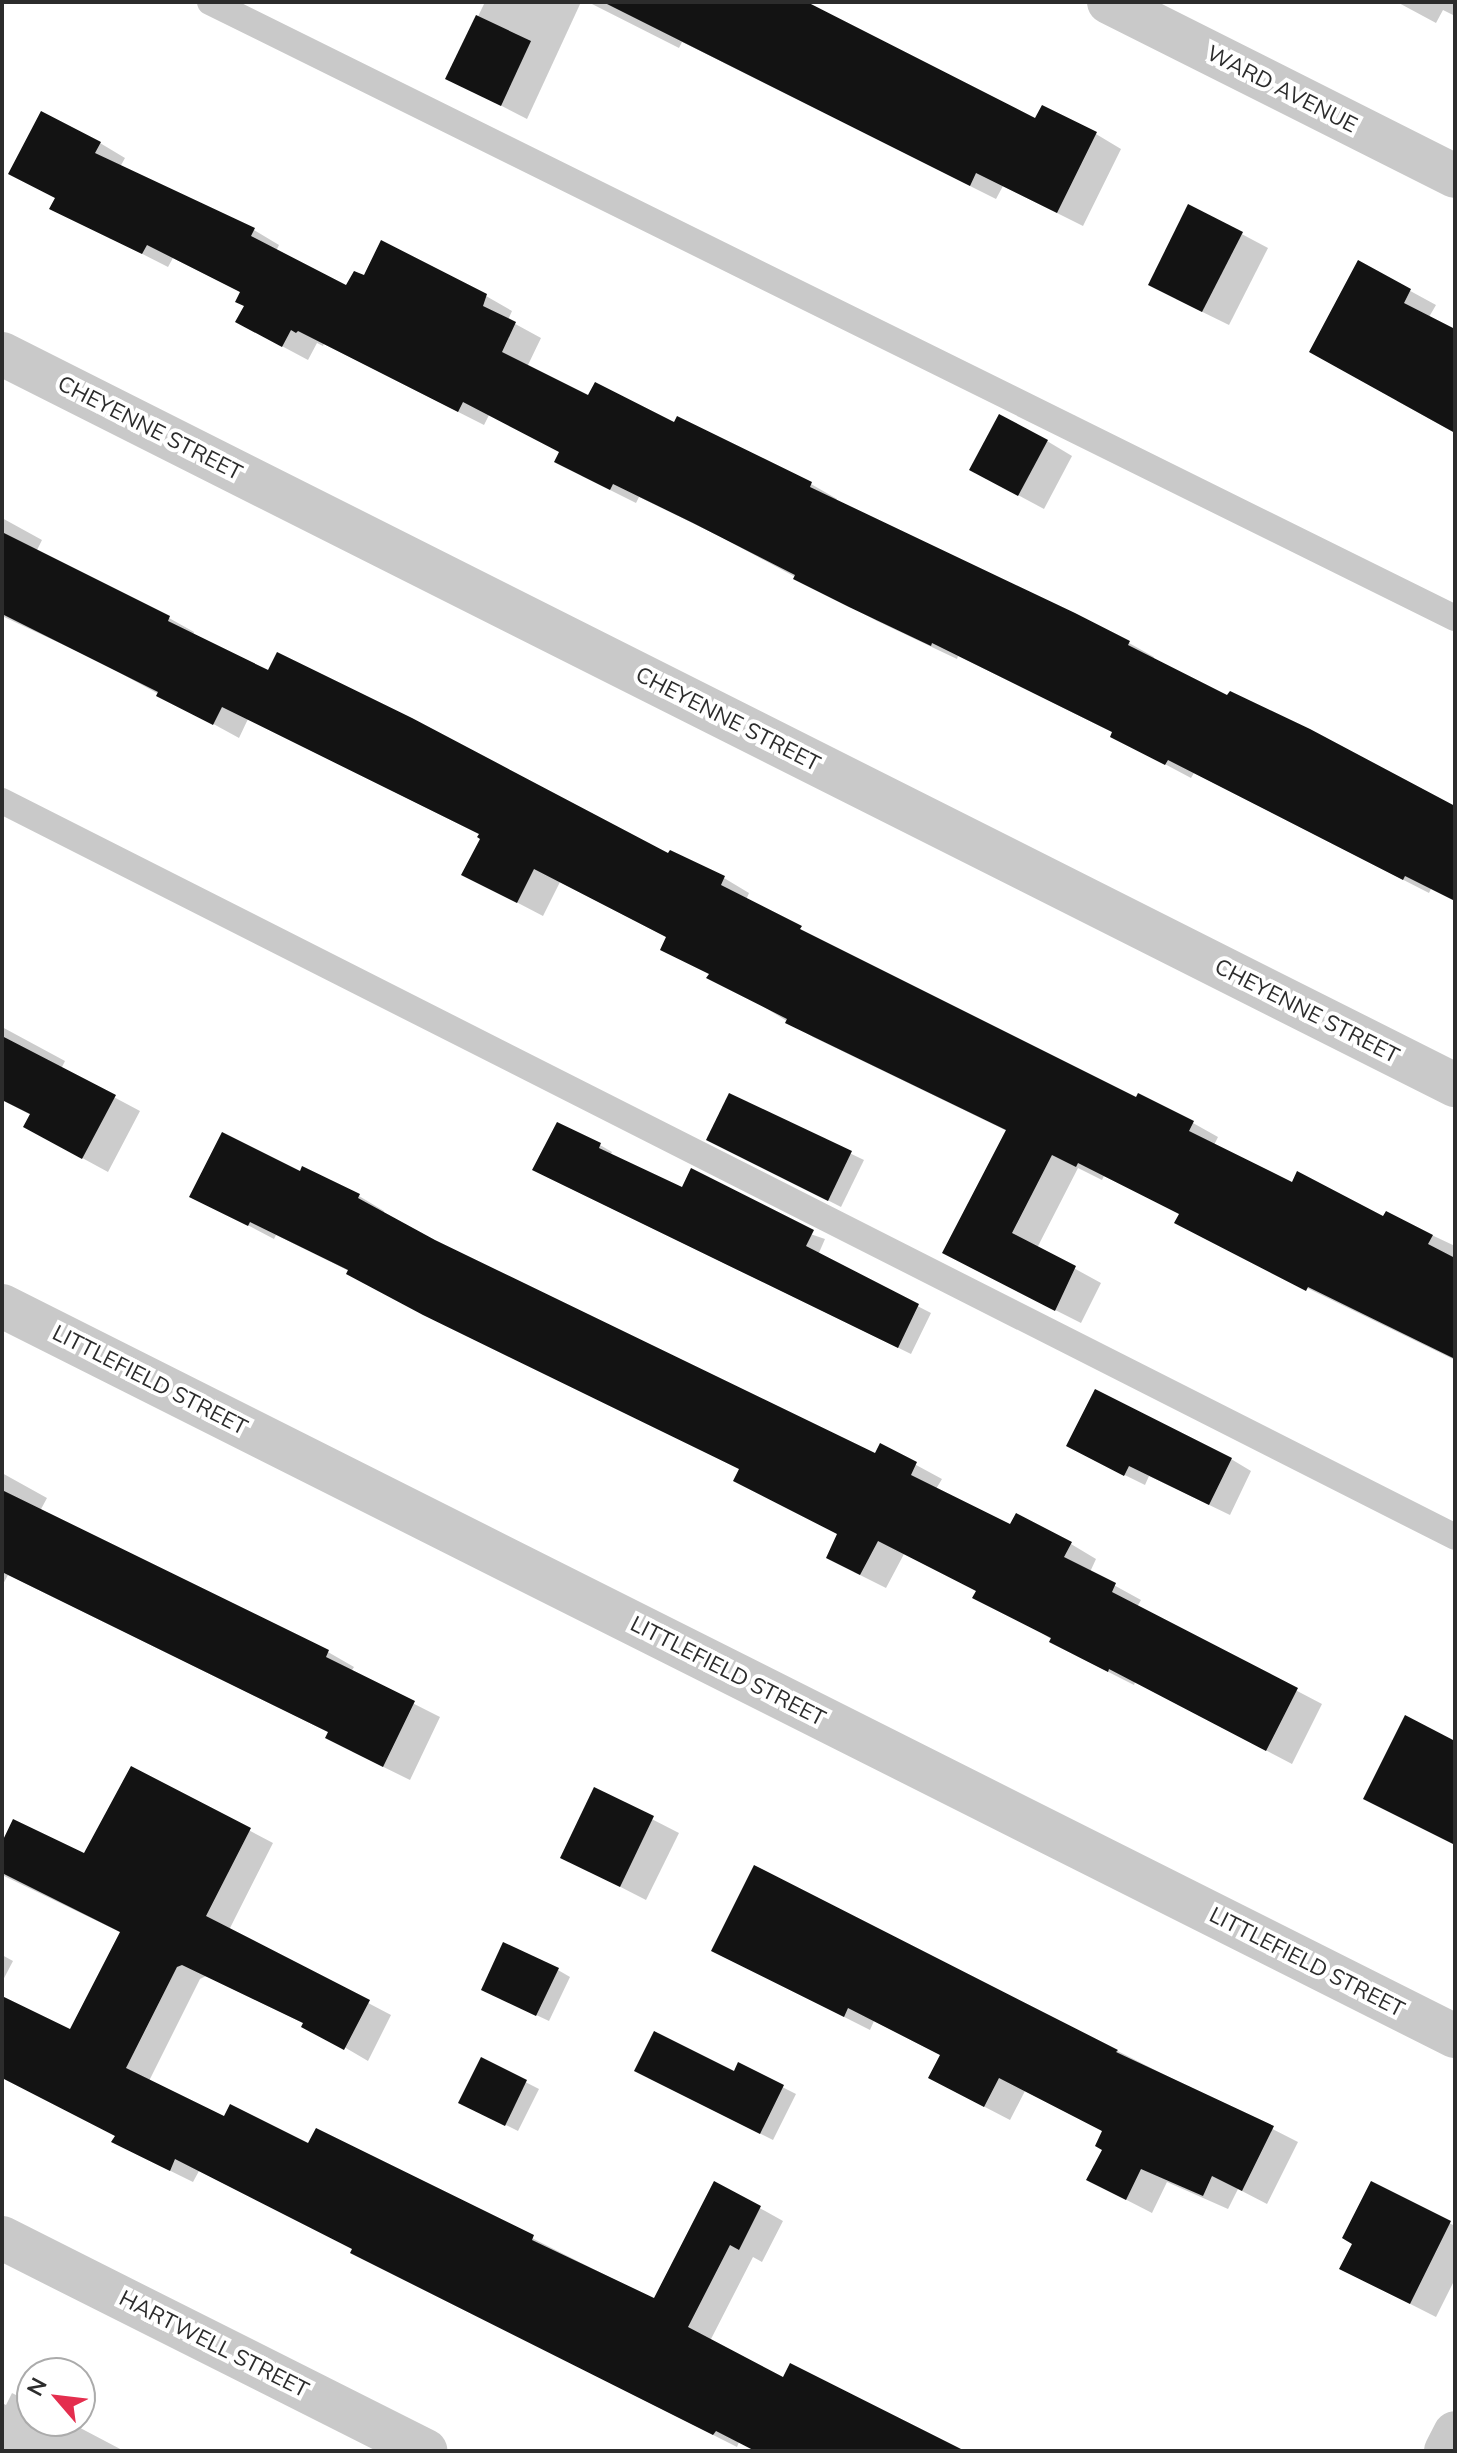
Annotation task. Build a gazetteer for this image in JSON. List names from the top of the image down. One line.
{"streets":{"street":["WARD AVENUE","CHEYENNE STREET","LITTLEFIELD STREET","HARTWELL STREET"]},"north":"top left"}
